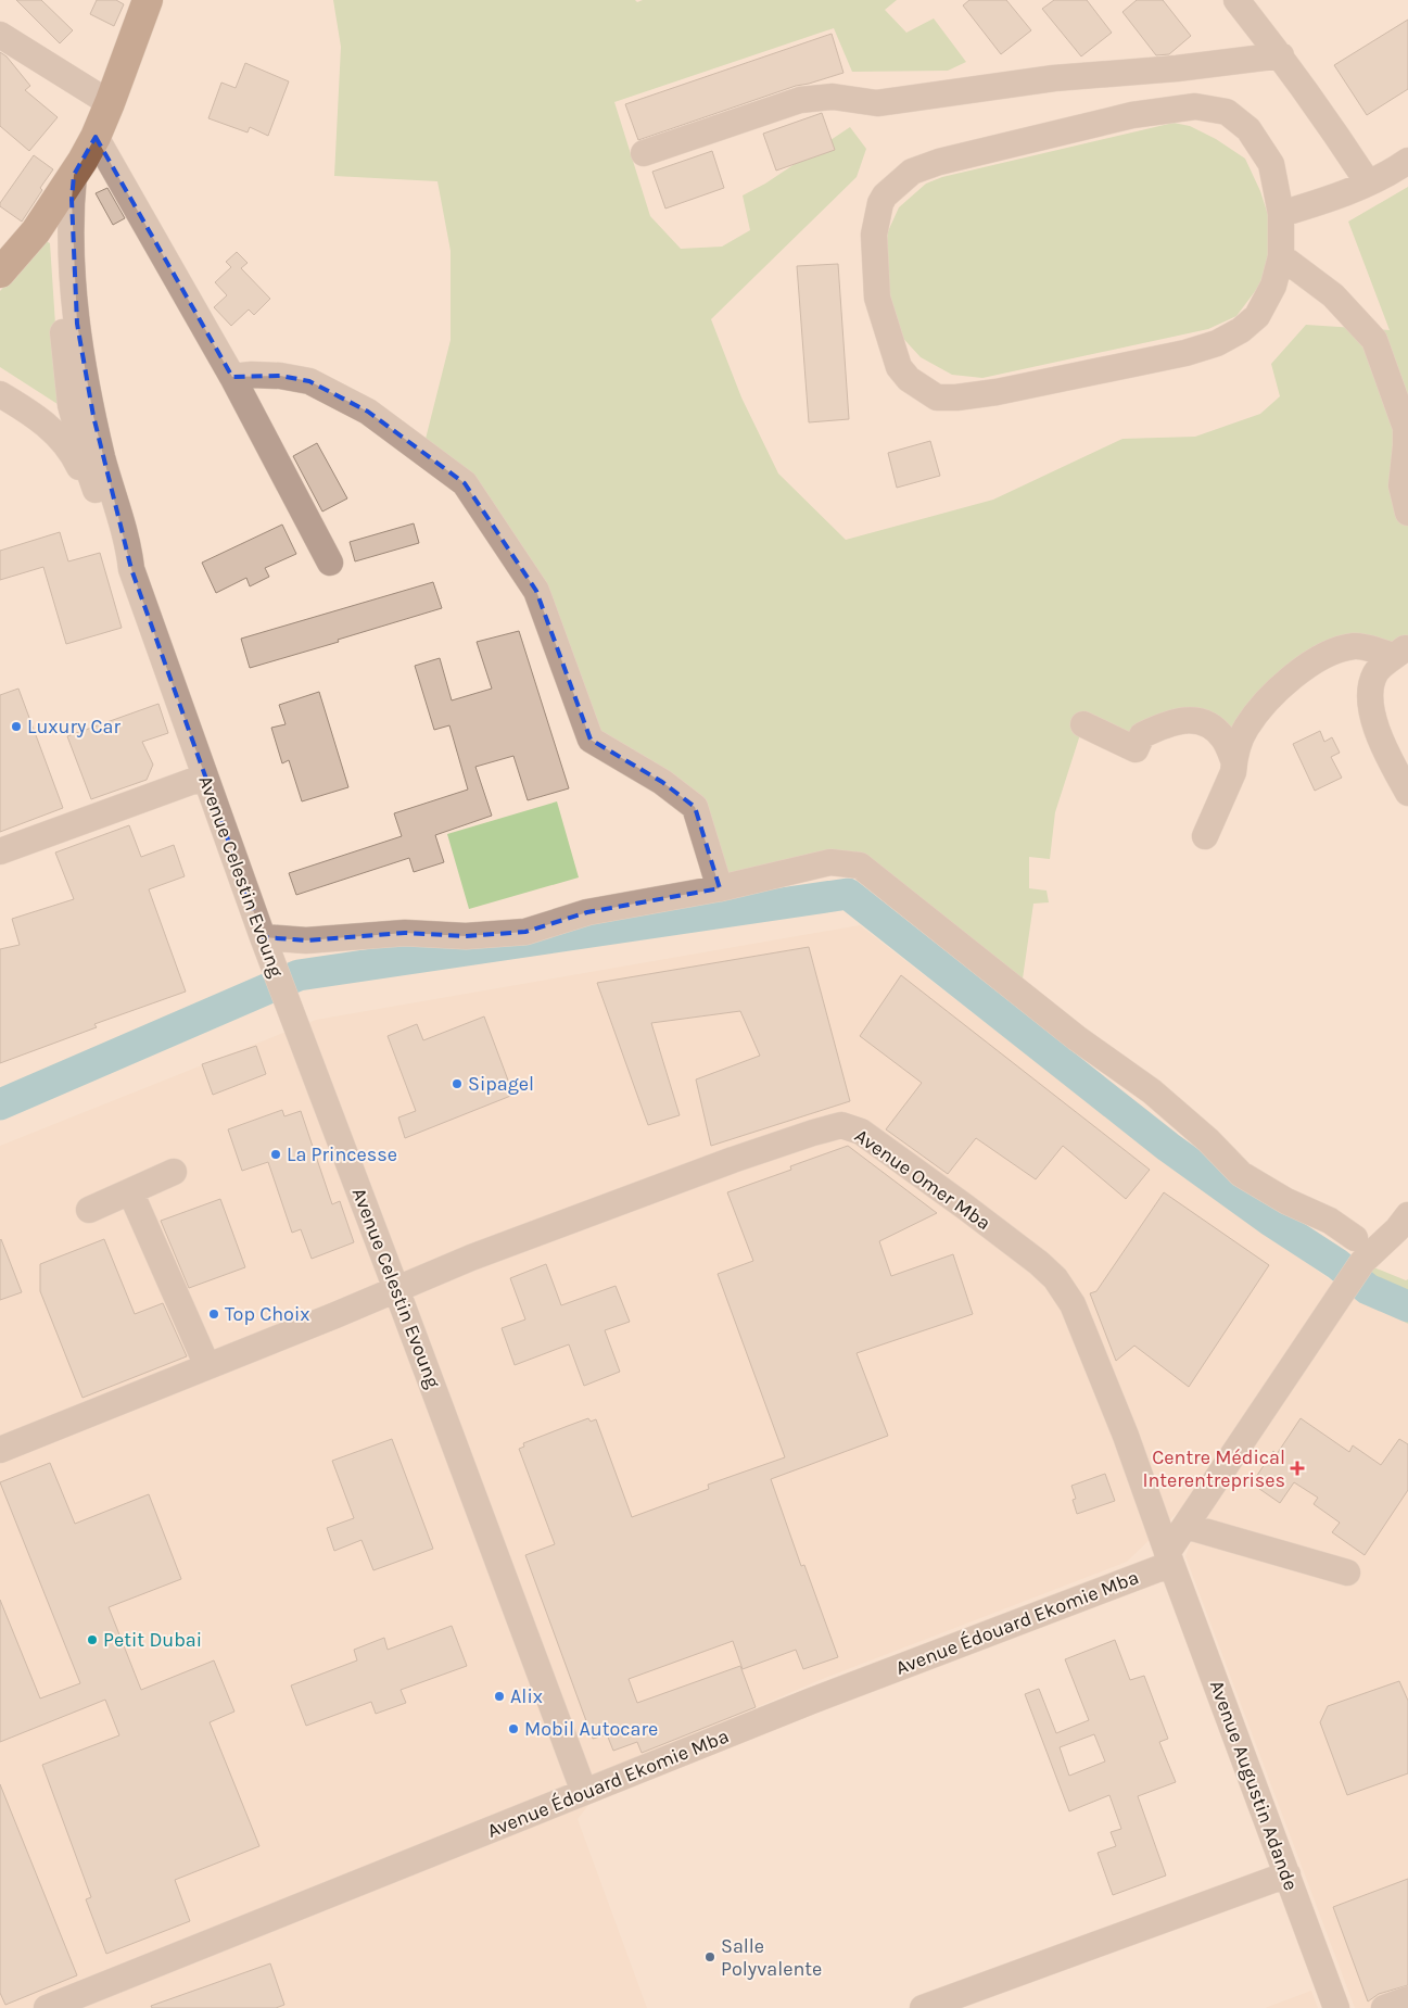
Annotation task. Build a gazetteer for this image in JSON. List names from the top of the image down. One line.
{"streets":{"street":["Avenue Celestin Evoung","Avenue Omer Mba","Avenue Édouard Ekomie Mba","Avenue Augustin Adande"]},"crossings":[["Avenue Celestin Evoung","Avenue Omer Mba"],["Avenue Celestin Evoung","Avenue Édouard Ekomie Mba"],["Avenue Omer Mba","Avenue Édouard Ekomie Mba"],["Avenue Omer Mba","Avenue Augustin Adande"],["Avenue Édouard Ekomie Mba","Avenue Augustin Adande"]],"places":{"other":["Luxury Car","Sipagel","La Princesse","Top Choix","Petit Dubai","Alix","Mobil Autocare","Salle Polyvalente"],"health":["Centre Médical Interentreprises"]}}
